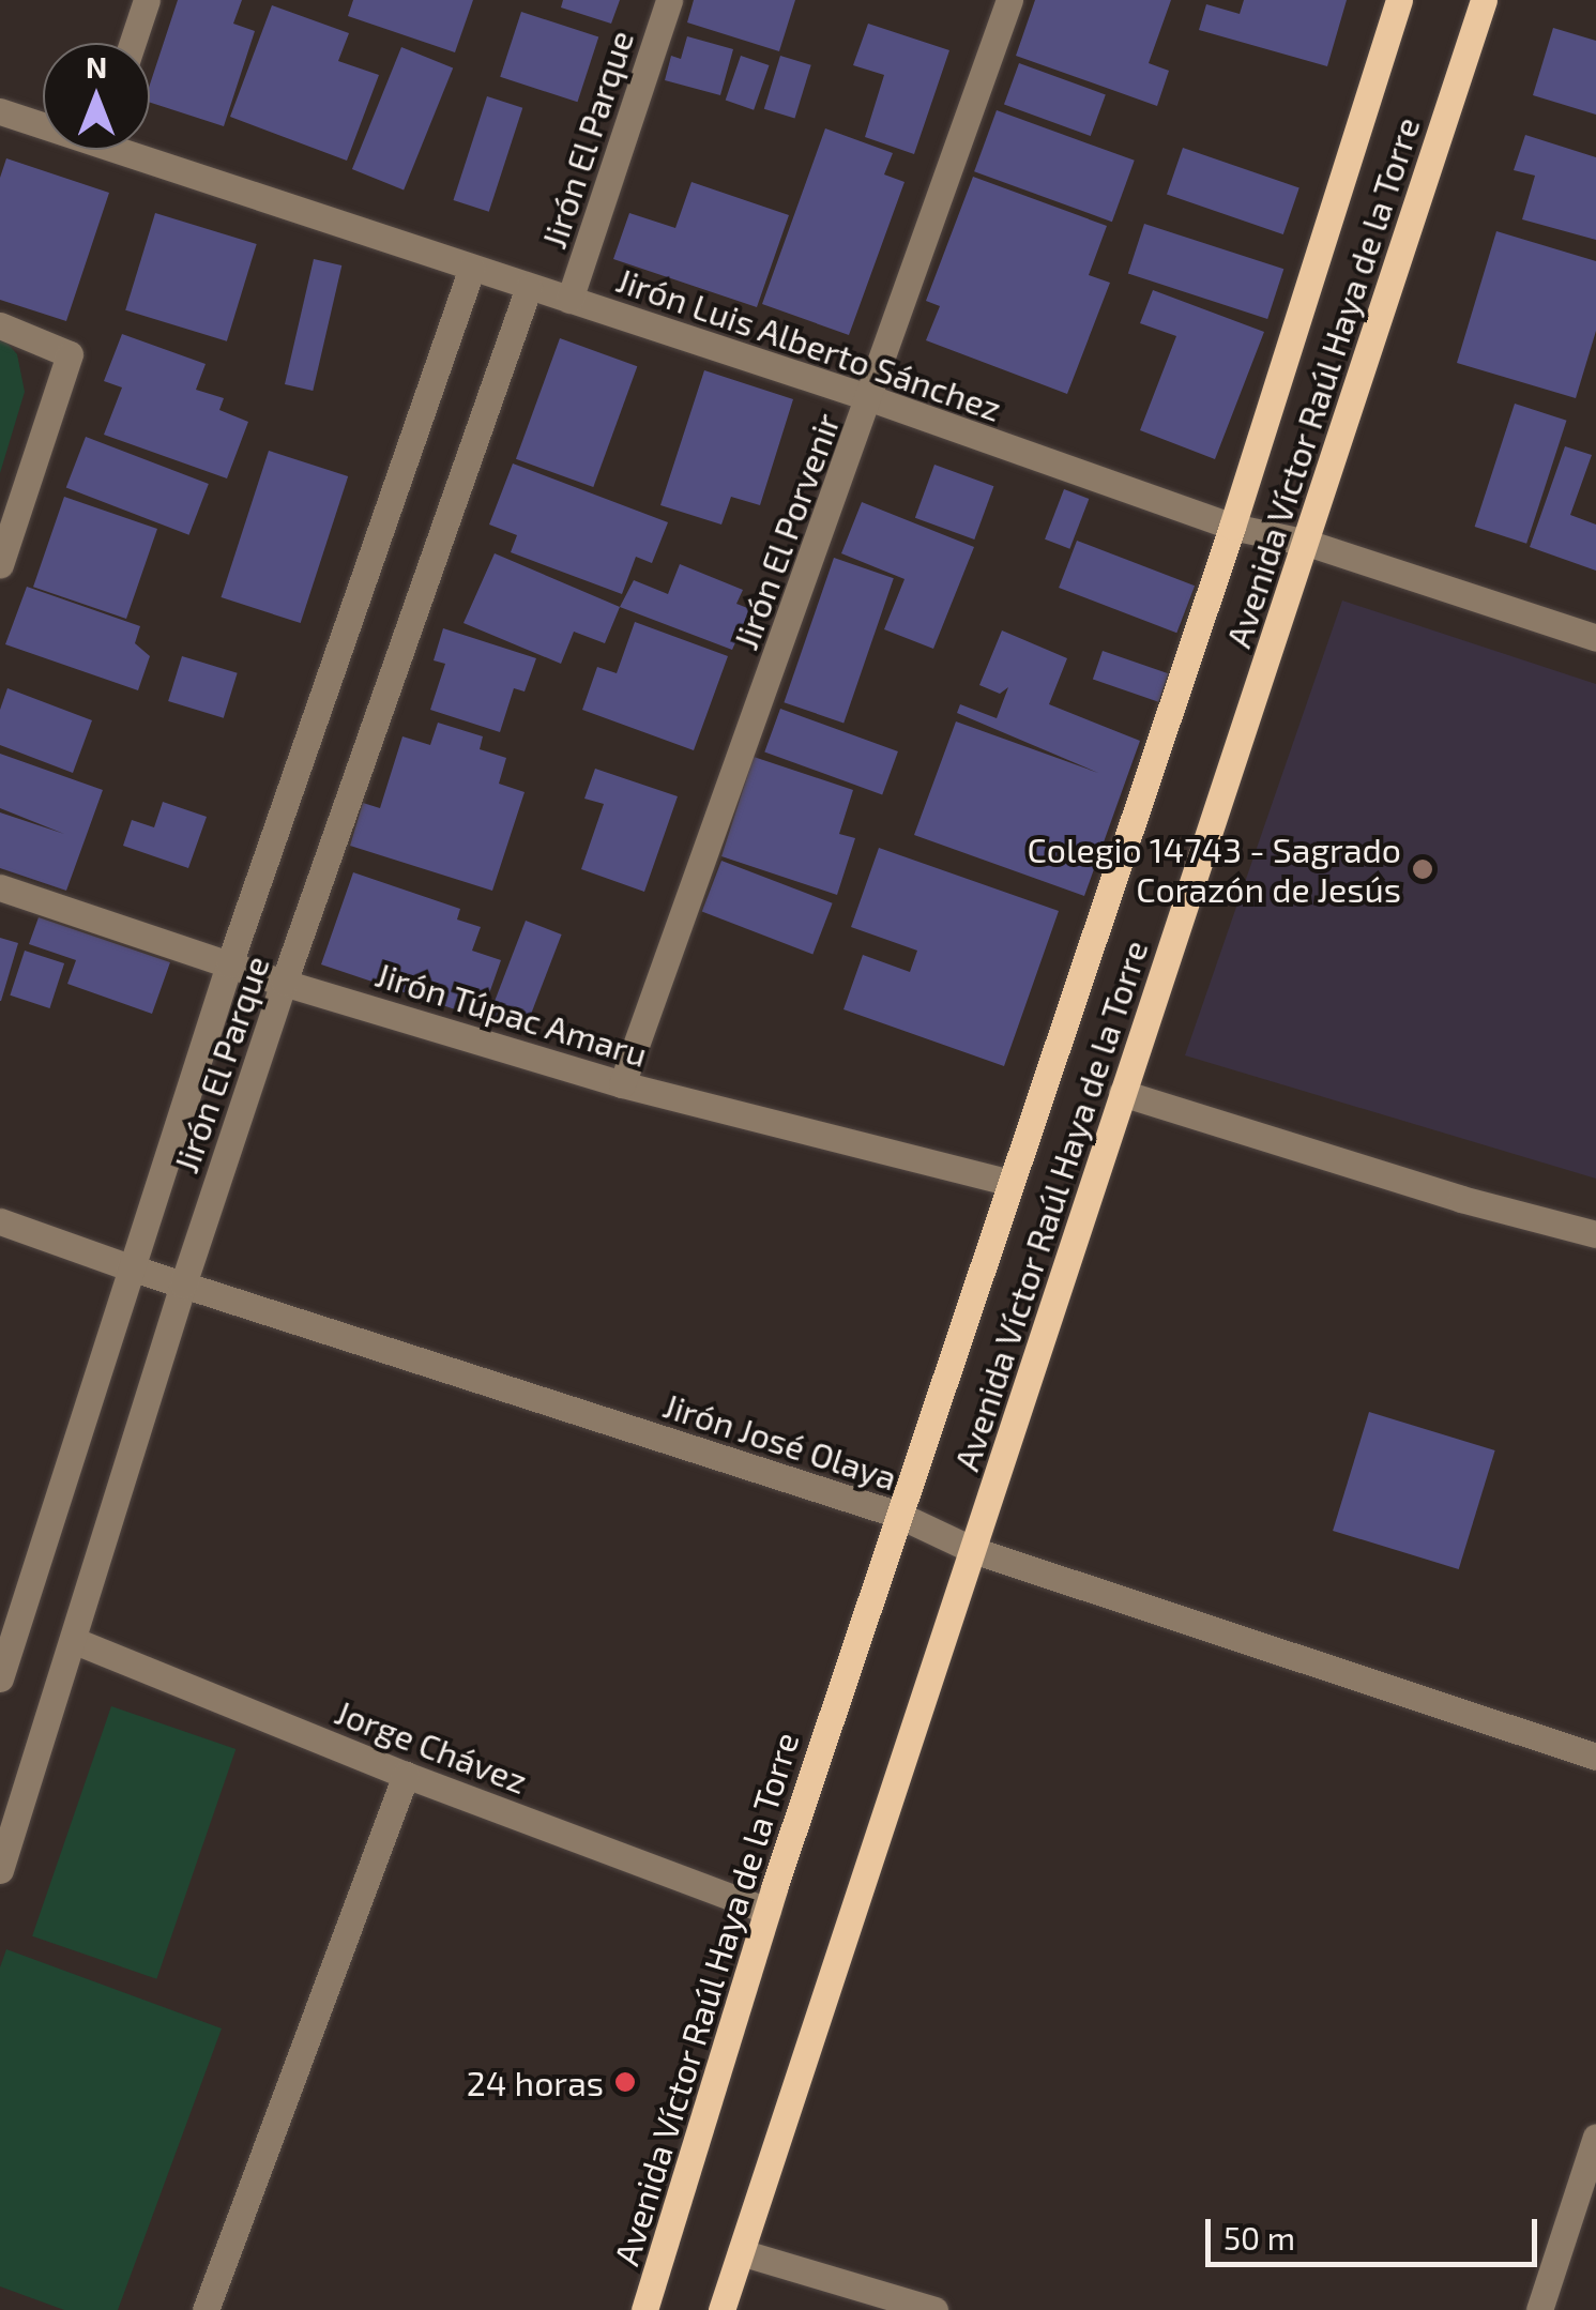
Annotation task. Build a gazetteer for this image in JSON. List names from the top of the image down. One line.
{"streets":{"main road":["Avenida Víctor Raúl Haya de la Torre"],"street":["Jirón El Parque","Jirón Luis Alberto Sánchez","Jirón El Porvenir","Jirón Túpac Amaru","Jirón José Olaya","Jorge Chávez"]},"crossings":[["Jirón El Parque","Jirón Luis Alberto Sánchez"],["Jirón El Parque","Jirón Túpac Amaru"],["Jirón El Parque","Jirón José Olaya"],["Jirón El Parque","Jorge Chávez"],["Jirón Luis Alberto Sánchez","Avenida Víctor Raúl Haya de la Torre"],["Jirón Luis Alberto Sánchez","Jirón El Porvenir"],["Avenida Víctor Raúl Haya de la Torre","Jirón Túpac Amaru"],["Avenida Víctor Raúl Haya de la Torre","Jirón José Olaya"],["Avenida Víctor Raúl Haya de la Torre","Jorge Chávez"],["Jirón El Porvenir","Jirón Túpac Amaru"]],"places":["Colegio 14743 - Sagrado Corazón de Jesús","24 horas"],"scale_bar":"50 m","north":"top"}
